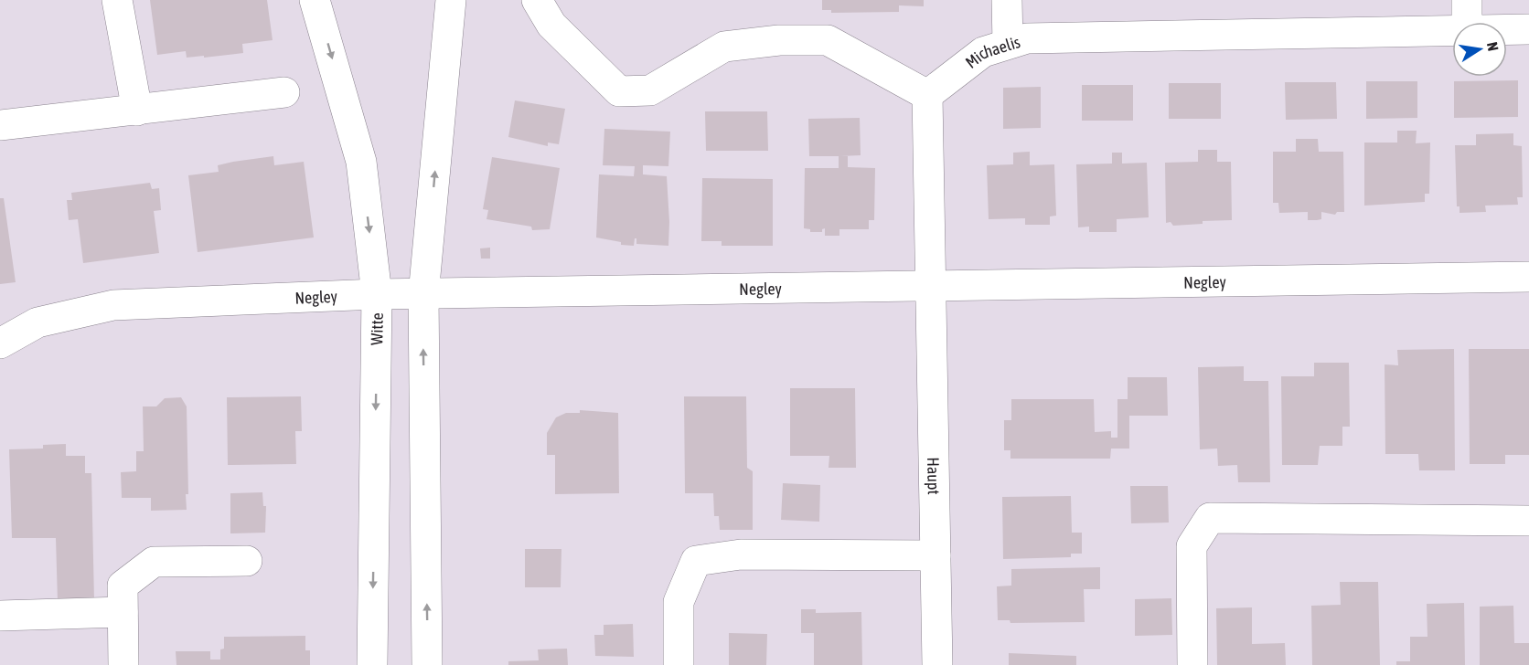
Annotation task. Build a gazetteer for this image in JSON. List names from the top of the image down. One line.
{"streets":{"street":["Michaelis","Negley","Witte","Haupt"]},"crossings":[["Michaelis","Haupt"],["Negley","Witte"],["Negley","Haupt"]],"north":"right"}
